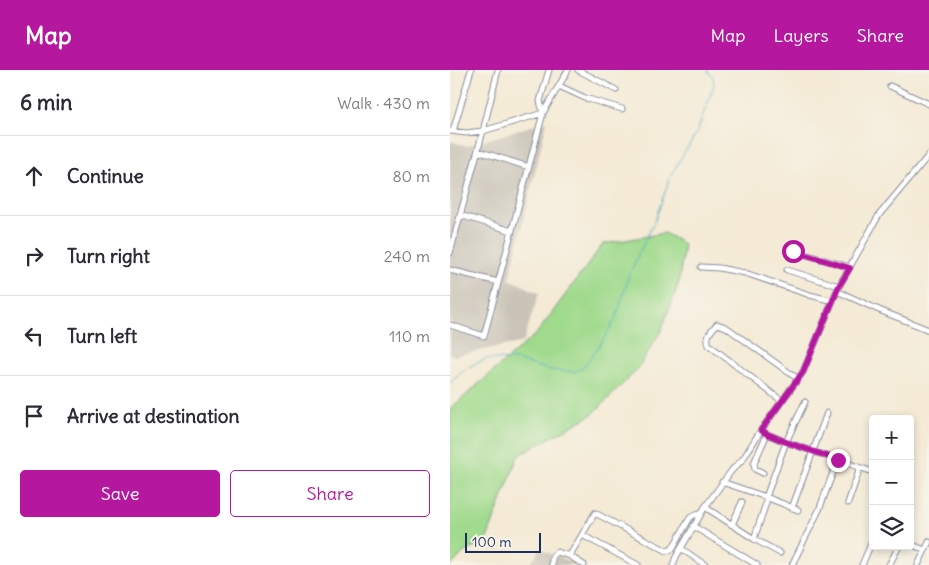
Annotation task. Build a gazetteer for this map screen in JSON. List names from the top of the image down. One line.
{"scale_bar":"100 m","page":{"header":"Map","nav":["Map","Layers","Share"],"heading":["6 min","Walk · 430 m"],"list":[["Continue","80 m"],["Turn right","240 m"],["Turn left","110 m"],"Arrive at destination"],"map_buttons":["+","−"],"buttons":["Save","Share"],"scale":"100 m"}}
